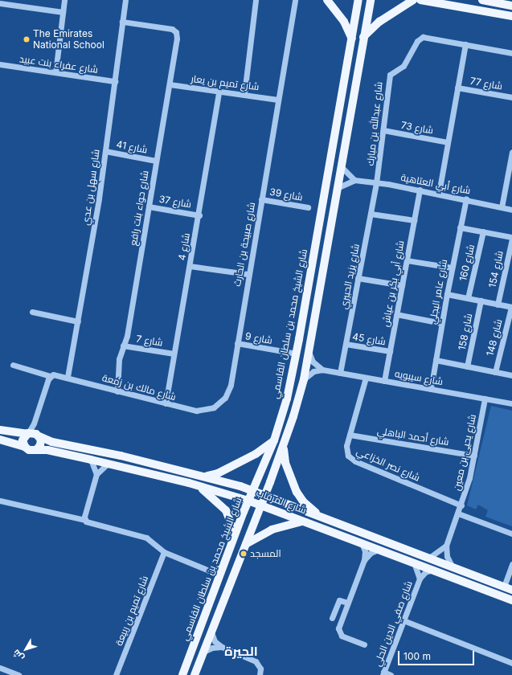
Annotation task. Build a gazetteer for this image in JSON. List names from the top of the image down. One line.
{"streets":{"main road":["شارع الشيخ محمد بن سلطان القاسمي","شارع المرقاب"],"street":["شارع عفراء بنت عبيد","شارع تميم بن يعار","شارع 77","شارع عبدالله بن مبارك","شارع 73","شارع 41","شارع أبي العتاهية","شارع سهل بن عدي","شارع 39","شارع 37","شارع حواء بنت رافع","شارع صبيحة بن الحارث","شارع 4","شارع 160","شارع 154","شارع يزيد الحبيري","شارع أبي بكر بن عياش","شارع عامر البجلي","شارع 158","شارع 148","شارع 9","شارع 45","شارع 7","شارع سيبويه","شارع مالك بن زمعة","شارع أحمد الباهلي","شارع يحيى بن معين","شارع نصر الخزاعي","شارع تميم بن ربيعة","شارع صفي الدين الحلي"]},"crossings":[["شارع عفراء بنت عبيد","شارع سهل بن عدي"],["شارع تميم بن يعار","شارع حواء بنت رافع"],["شارع تميم بن يعار","شارع صبيحة بن الحارث"],["شارع تميم بن يعار","شارع 4"],["شارع عبدالله بن مبارك","شارع 73"],["شارع عبدالله بن مبارك","شارع أبي العتاهية"],["شارع عبدالله بن مبارك","شارع يزيد الحبيري"],["شارع 41","شارع سهل بن عدي"],["شارع 41","شارع حواء بنت رافع"],["شارع أبي العتاهية","شارع يزيد الحبيري"],["شارع أبي العتاهية","شارع أبي بكر بن عياش"],["شارع أبي العتاهية","شارع عامر البجلي"],["شارع سهل بن عدي","شارع حواء بنت رافع"],["شارع سهل بن عدي","شارع مالك بن زمعة"],["شارع 39","شارع صبيحة بن الحارث"],["شارع 37","شارع حواء بنت رافع"],["شارع 37","شارع 4"],["شارع حواء بنت رافع","شارع 7"],["شارع حواء بنت رافع","شارع مالك بن زمعة"],["شارع صبيحة بن الحارث","شارع 9"],["شارع صبيحة بن الحارث","شارع مالك بن زمعة"],["شارع 4","شارع 7"],["شارع 4","شارع مالك بن زمعة"],["شارع يزيد الحبيري","شارع 45"],["شارع يزيد الحبيري","شارع سيبويه"],["شارع أبي بكر بن عياش","شارع 45"],["شارع أبي بكر بن عياش","شارع سيبويه"],["شارع عامر البجلي","شارع سيبويه"],["شارع الشيخ محمد بن سلطان القاسمي","شارع 9"],["شارع الشيخ محمد بن سلطان القاسمي","شارع المرقاب"],["شارع سيبويه","شارع يحيى بن معين"],["شارع سيبويه","شارع نصر الخزاعي"],["شارع أحمد الباهلي","شارع يحيى بن معين"],["شارع أحمد الباهلي","شارع نصر الخزاعي"],["شارع يحيى بن معين","شارع نصر الخزاعي"],["شارع المرقاب","شارع صفي الدين الحلي"]],"districts":["الحيرة"],"places":["The Emirates National School","المسجد"],"scale_bar":"100 m","north":"bottom left"}
